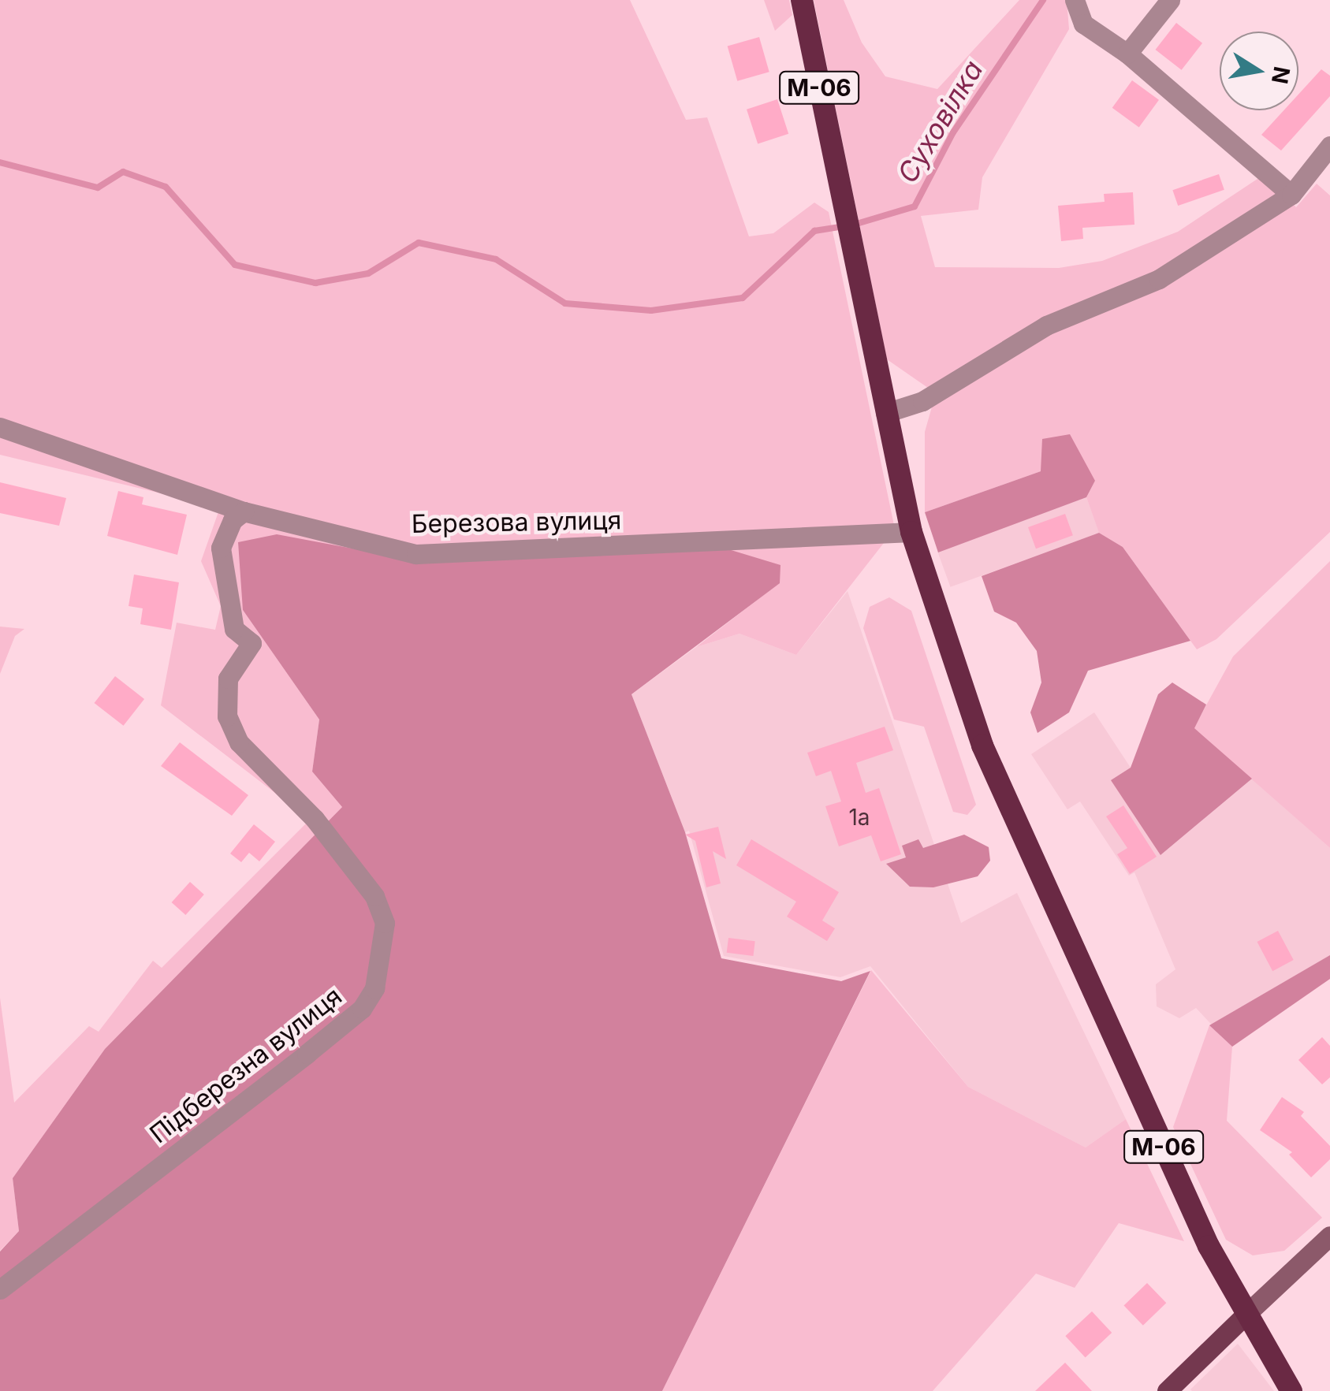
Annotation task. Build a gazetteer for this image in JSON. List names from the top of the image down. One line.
{"streets":{"highway":["М-06"],"street":["Березова вулиця","Підберезна вулиця"]},"crossings":[["М-06","Березова вулиця"],["Березова вулиця","Підберезна вулиця"]],"water":["Суховілка"],"house_numbers":["1а"],"north":"right"}
